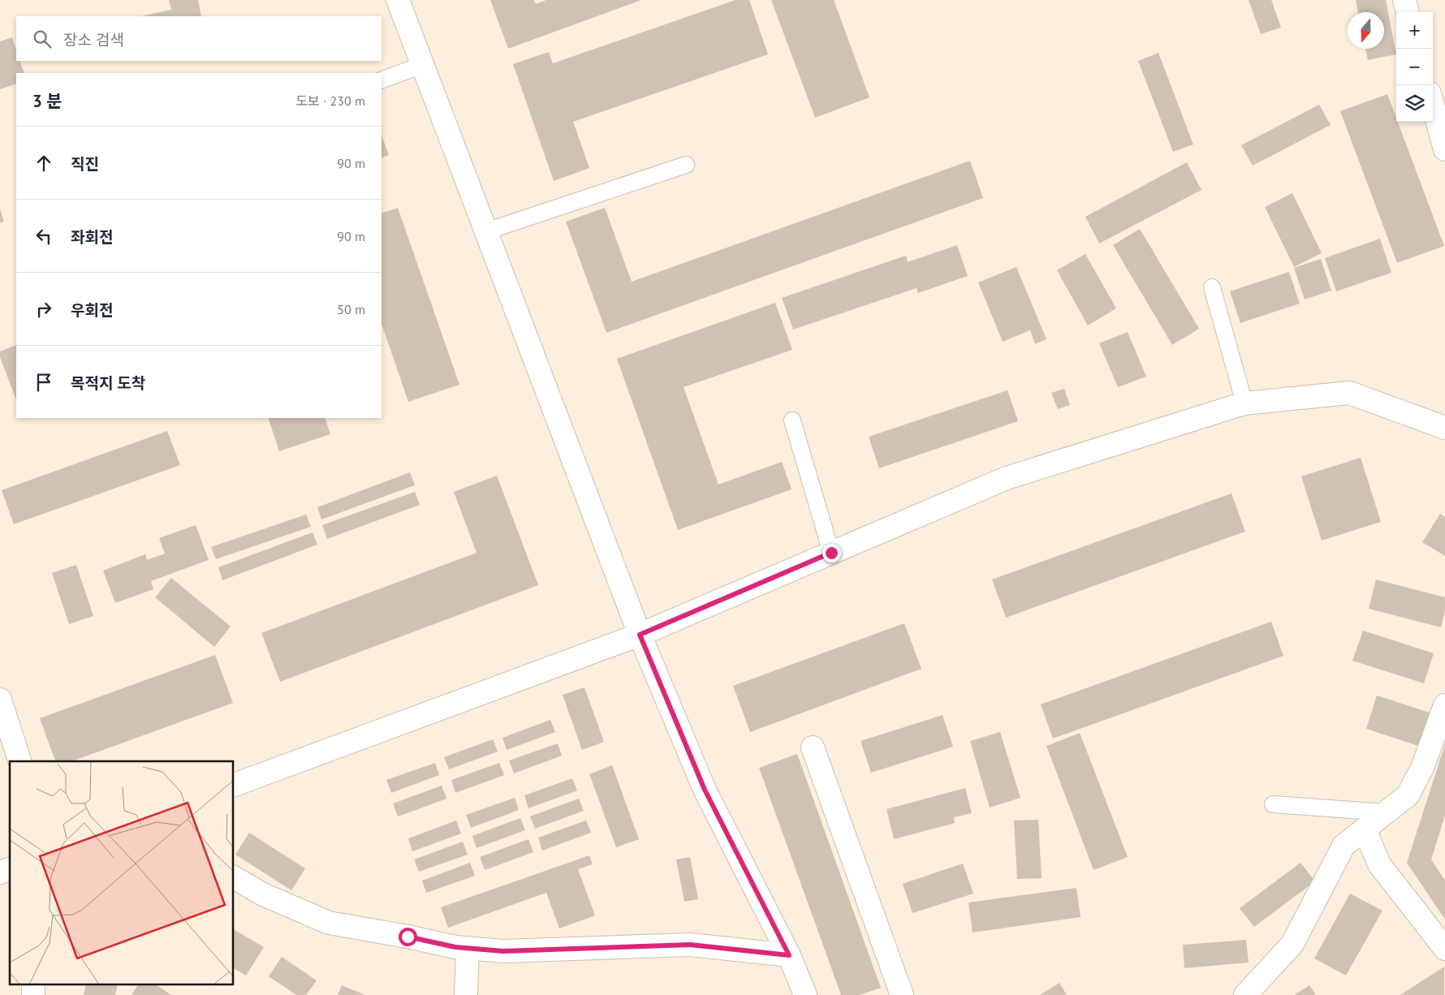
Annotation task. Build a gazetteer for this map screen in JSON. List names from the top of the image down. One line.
{"north":"bottom","page":{"map_buttons":["+","−"],"search":"장소 검색","heading":["3 분","도보 · 230 m"],"list":[["직진","90 m"],["좌회전","90 m"],["우회전","50 m"],"목적지 도착"]}}
